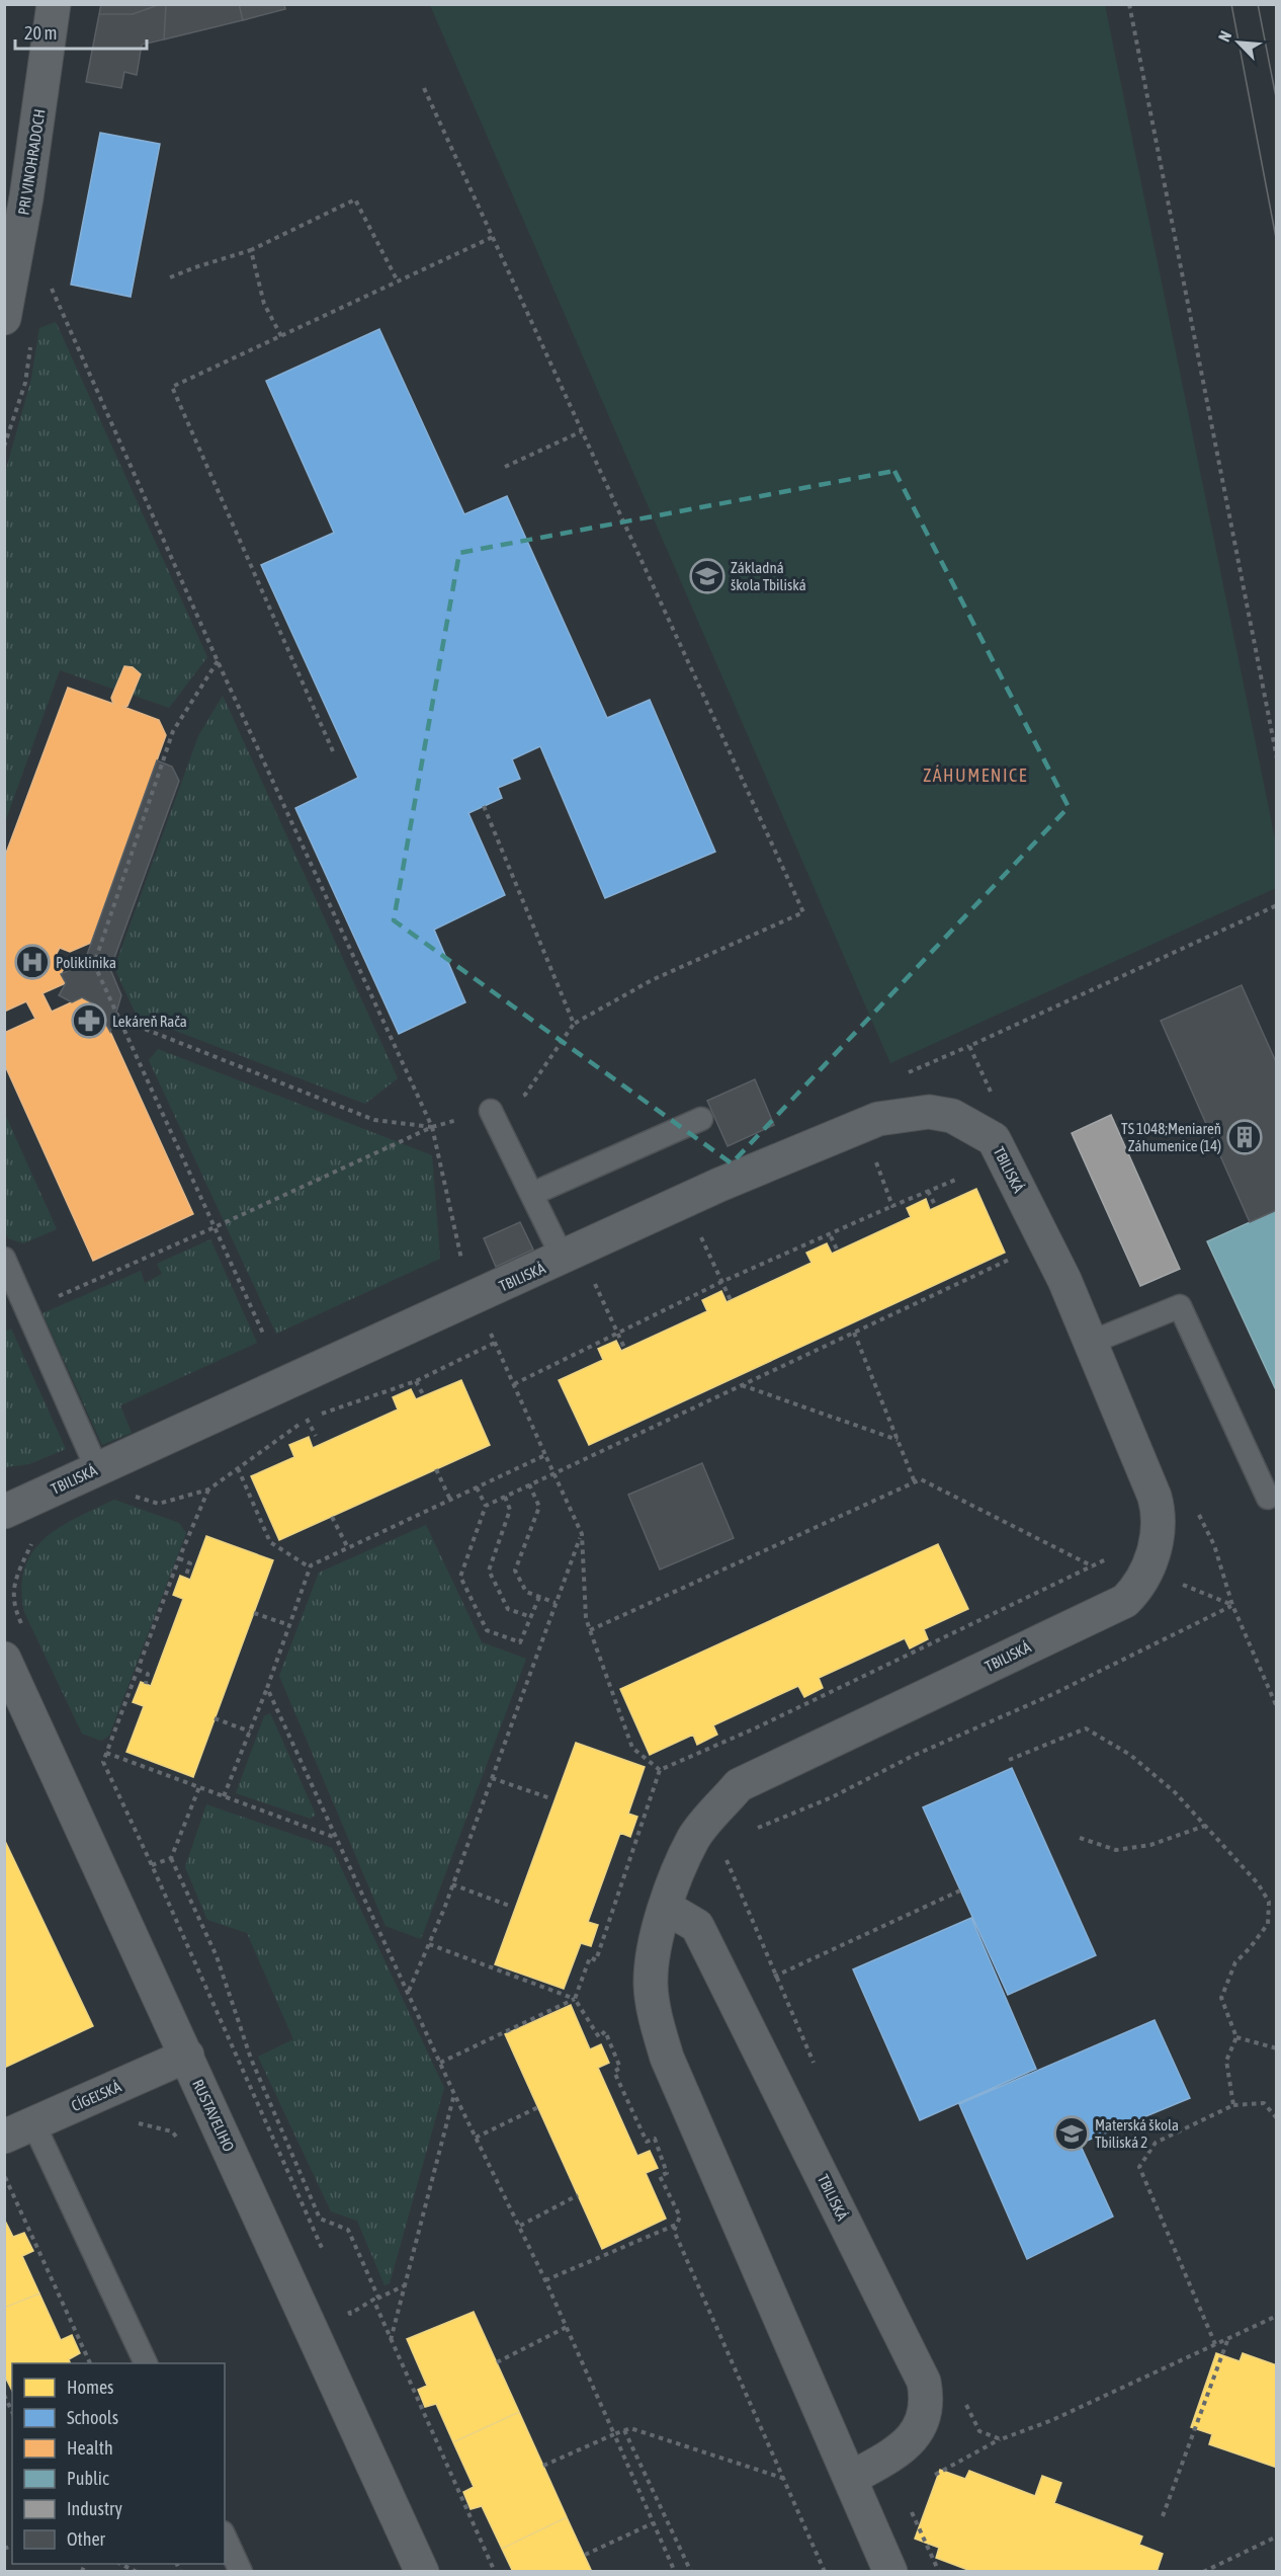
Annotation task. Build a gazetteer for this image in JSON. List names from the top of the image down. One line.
{"streets":{"street":["PRI VINOHRADOCH","TBILISKÁ","CÍGEĽSKÁ","RUSTAVELIHO"]},"crossings":[["CÍGEĽSKÁ","RUSTAVELIHO"]],"districts":["ZÁHUMENICE"],"places":{"school or university":["Základná škola Tbiliská","Materská škola Tbiliská 2"],"hospital":["Poliklinika"],"pharmacy":["Lekáreň Rača"],"building":["TS 1048;Meniareň Záhumenice (14)"]},"legend":["Homes","Schools","Health","Public","Industry","Other"],"scale_bar":"20 m","north":"top left"}
